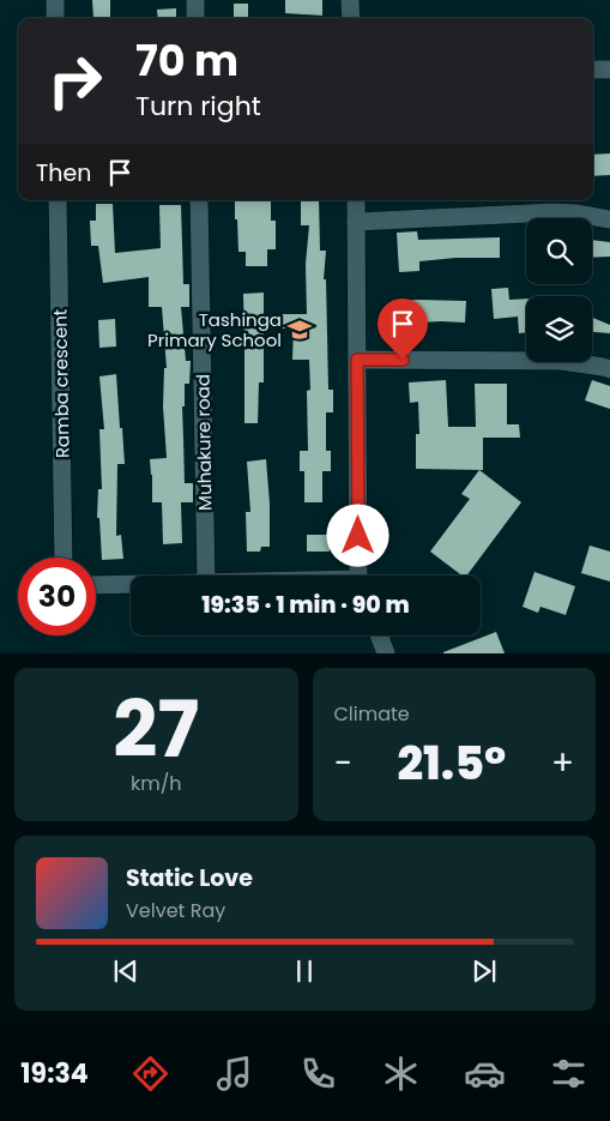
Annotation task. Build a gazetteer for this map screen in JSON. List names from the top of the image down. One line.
{"streets":{"street":["Ramba crescent","Muhakure road"]},"places":{"school or university":["Tashinga Primary School"]},"page":{"turn":["70 m","Turn right"],"then":"Then","limit":"30","trip":"19:35 · 1 min · 90 m","tile":[["27","km/h"],"Climate"],"heat":["−","21.5°","+"],"song":["Static Love","Velvet Ray"],"tabs":"19:34"}}
